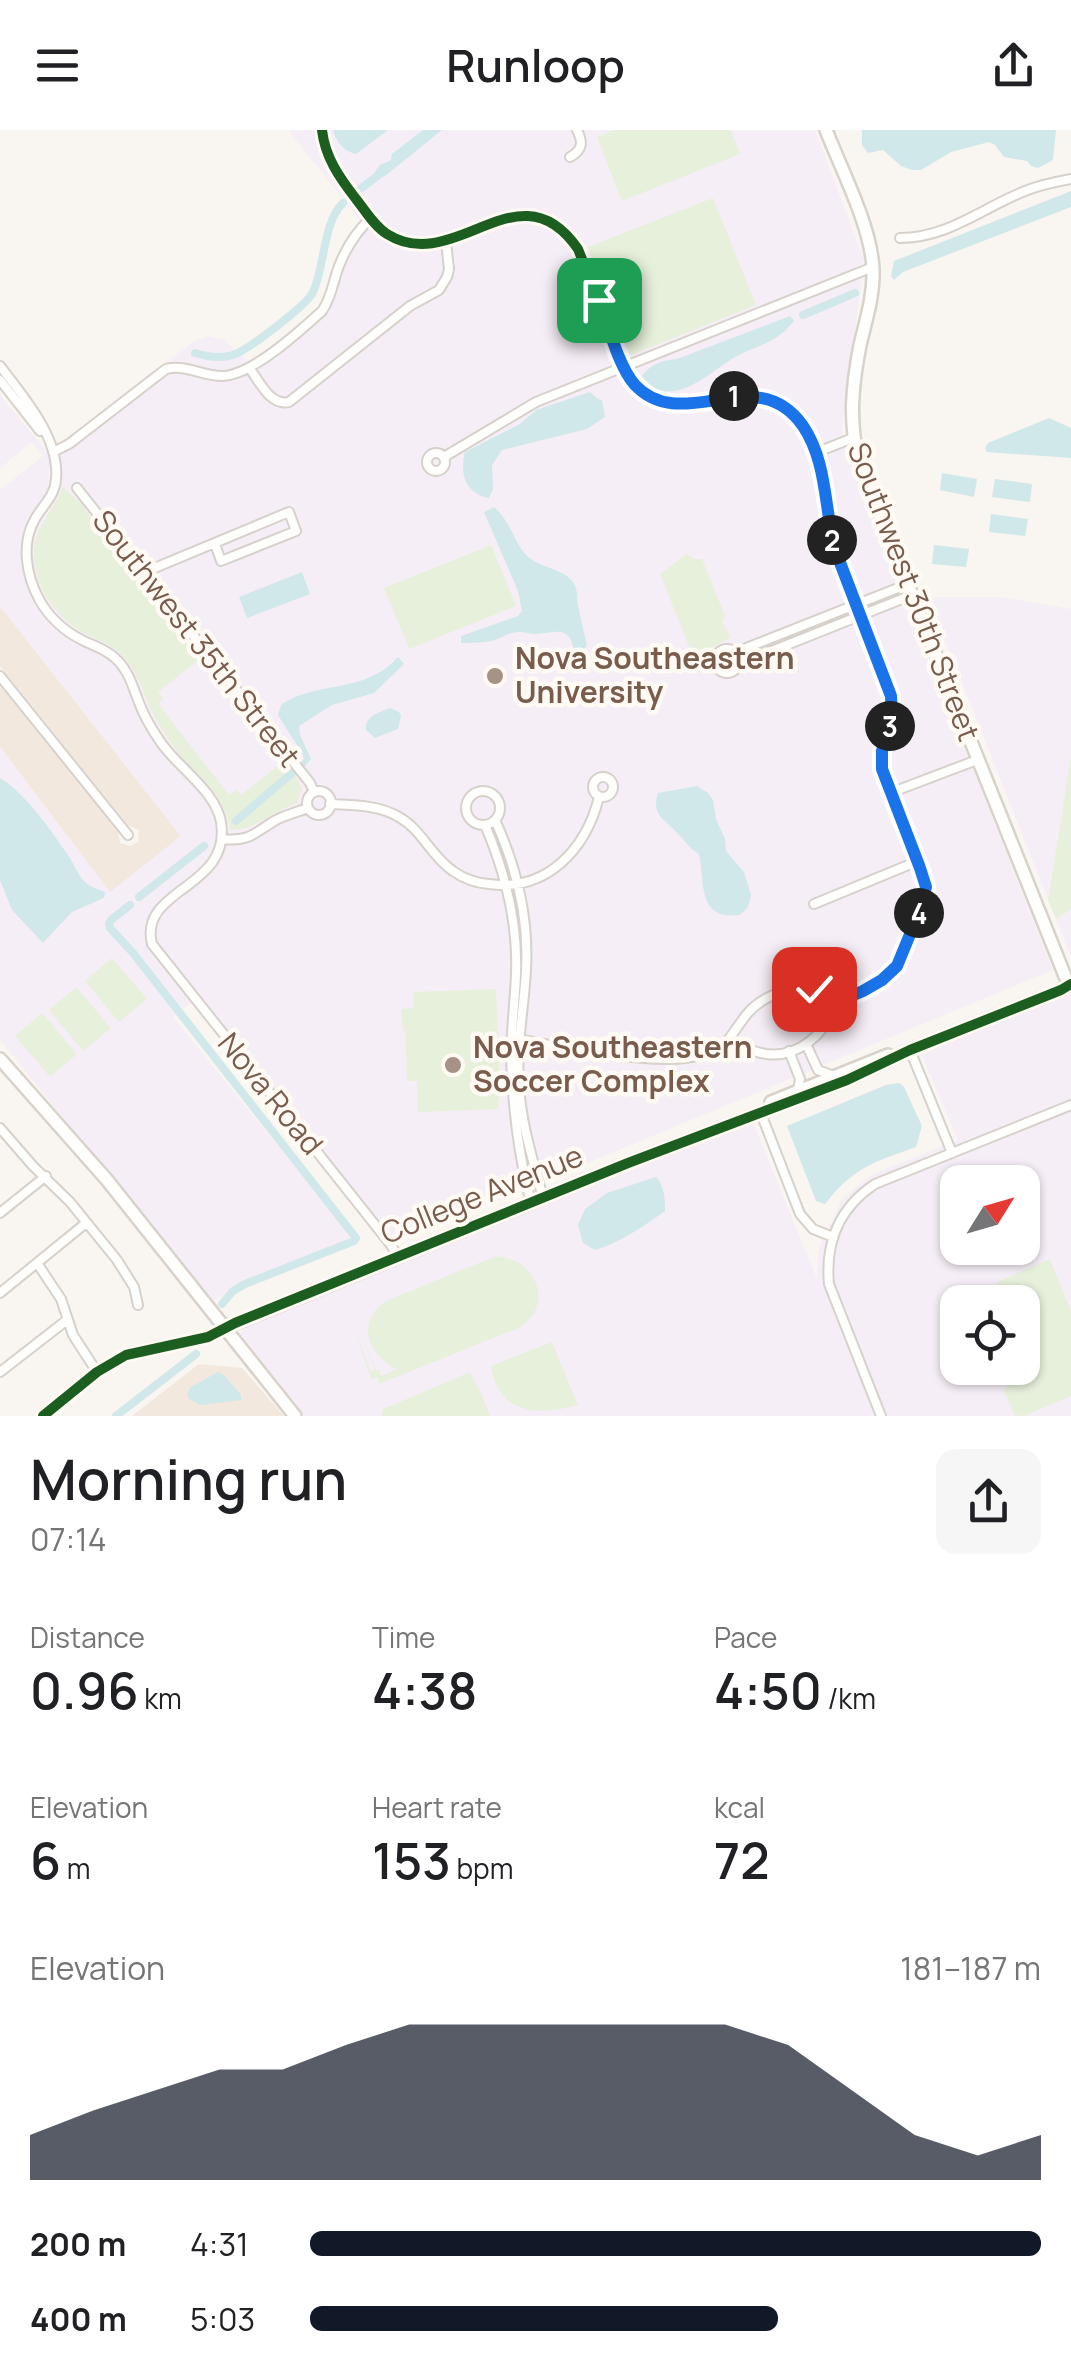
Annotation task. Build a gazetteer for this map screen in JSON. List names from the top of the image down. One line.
{"streets":{"street":["Southwest 30th Street","Southwest 35th Street","Nova Road","College Avenue"]},"crossings":[["Southwest 30th Street","College Avenue"],["Nova Road","College Avenue"]],"places":["Nova Southeastern University","Nova Southeastern Soccer Complex"],"north":"top right","page":{"header":"Runloop","pins":["1","2","3","4"],"heading":["Morning run","07:14"],"stats":[["Distance","0.96 km"],["Time","4:38"],["Pace","4:50 /km"],["Elevation","6 m"],["Heart rate","153 bpm"],["kcal","72"]],"chart":["Elevation","181–187 m"],"list":[{"name":"200 m","note":"4:31"},{"name":"400 m","note":"5:03"}]}}
